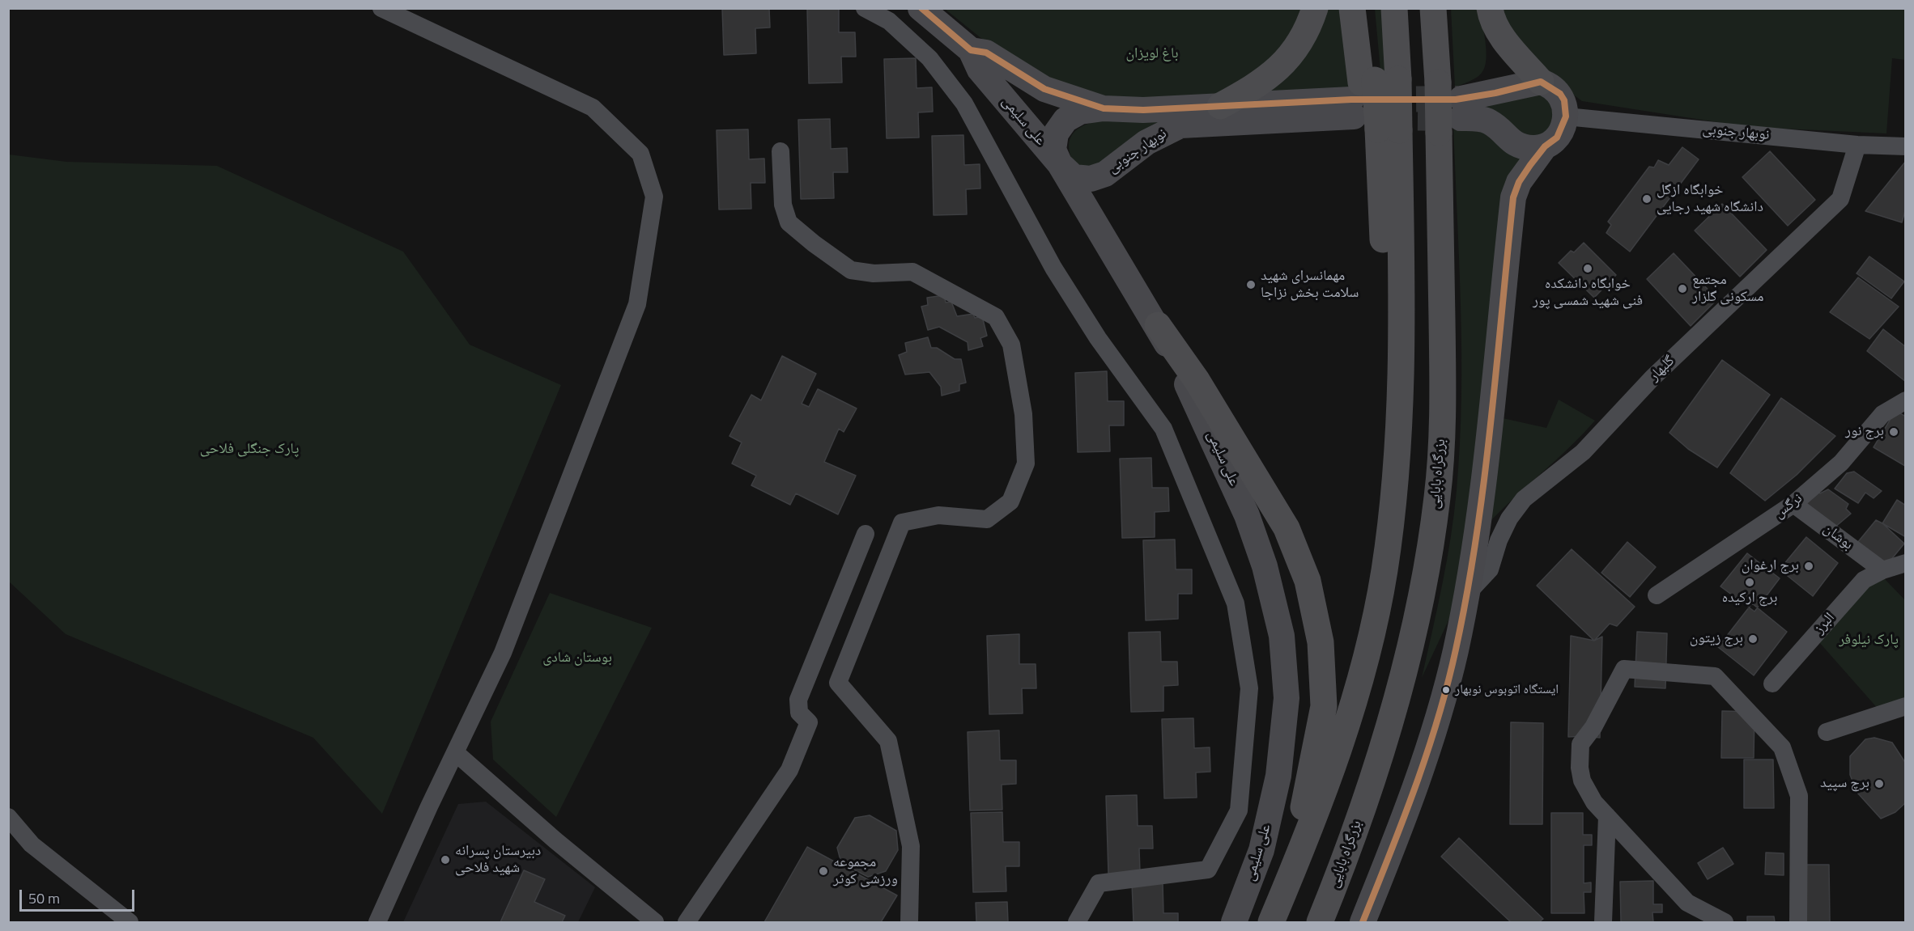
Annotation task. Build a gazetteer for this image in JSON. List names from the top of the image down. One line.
{"streets":{"highway":["بزرگراه بابایی"],"main road":["علی سلیمی","نوبهار جنوبی"],"street":["گلبهار","نرگس","بوشان","البرز"]},"crossings":[["علی سلیمی","نوبهار جنوبی"],["نوبهار جنوبی","گلبهار"],["نرگس","بوشان"],["بوشان","البرز"]],"parks":["باغ لویزان","پارک جنگلی فلاحی","پارک نیلوفر","بوستان شادی"],"places":["خوابگاه ازگل دانشگاه شهید رجایی","خوابگاه دانشکده فنی شهید شمسی پور","مهمانسرای شهید سلامت بخش نزاجا","مجتمع مسکونی گلزار","برج نور","برج ارغوان","برج ارکیده","برج زیتون","ایستگاه اتوبوس نوبهار","برچ سپید","دبیرستان پسرانه شهید فلاحی","مجموعه ورزشی کوثر"],"scale_bar":"50 m"}
